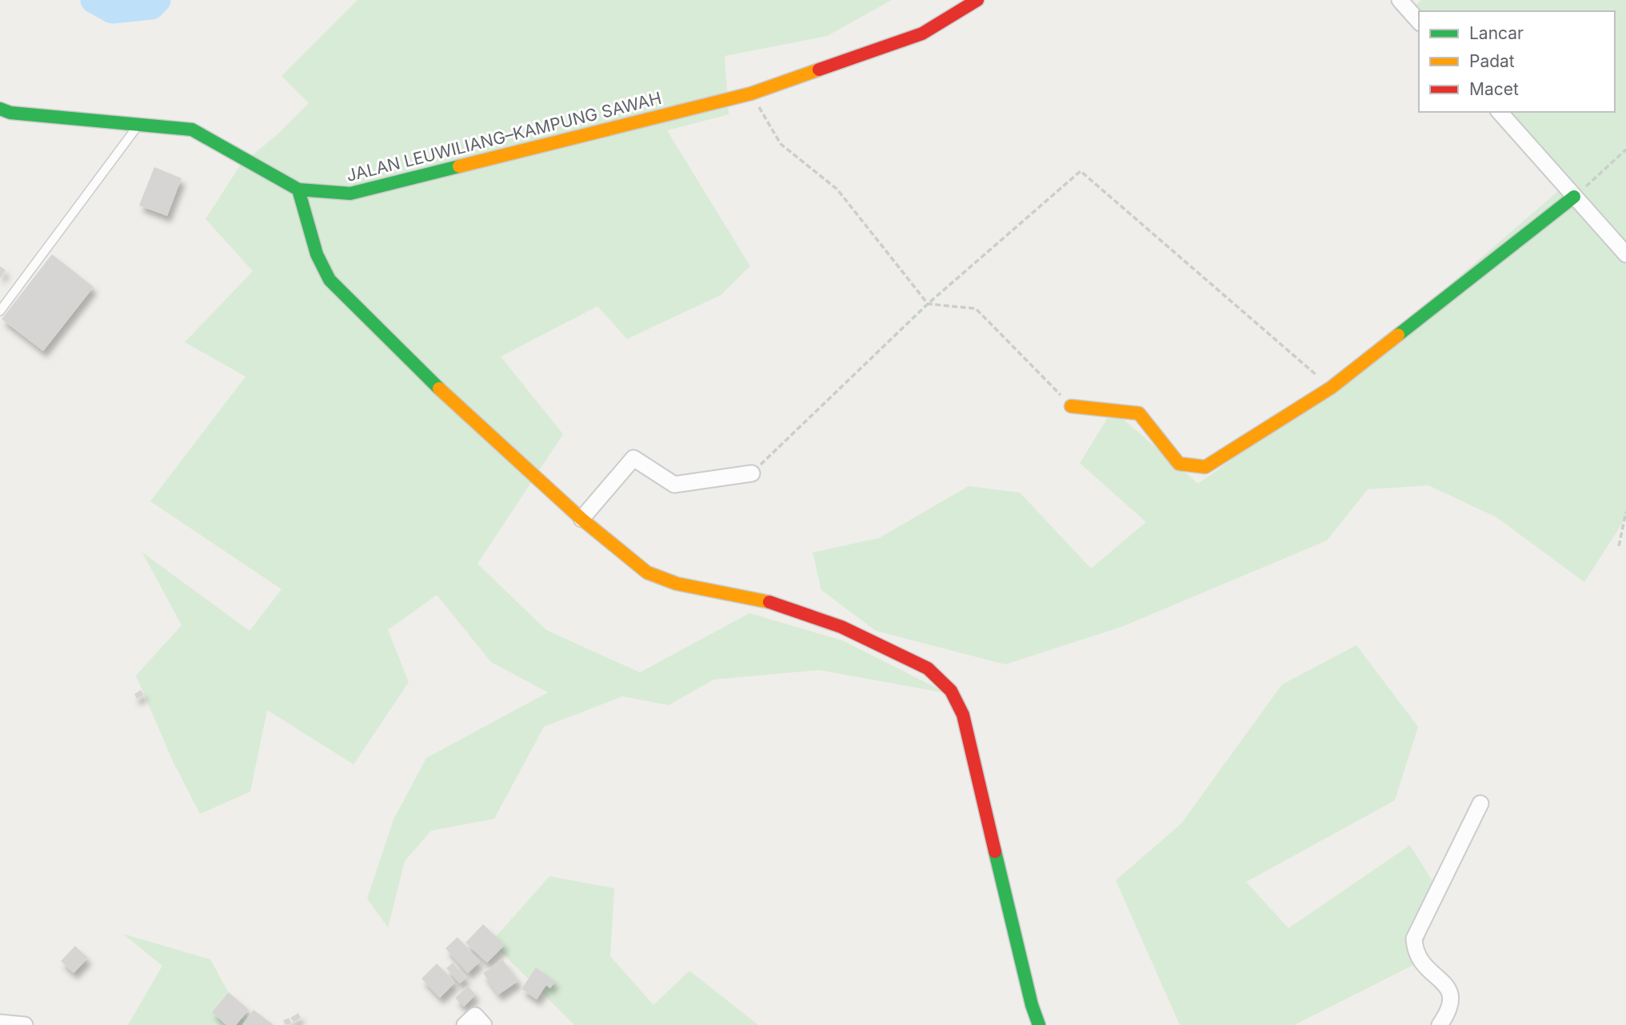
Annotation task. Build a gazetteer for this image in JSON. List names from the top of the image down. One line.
{"streets":{"street":["JALAN LEUWILIANG–KAMPUNG SAWAH"]},"legend":["Lancar","Padat","Macet"]}
